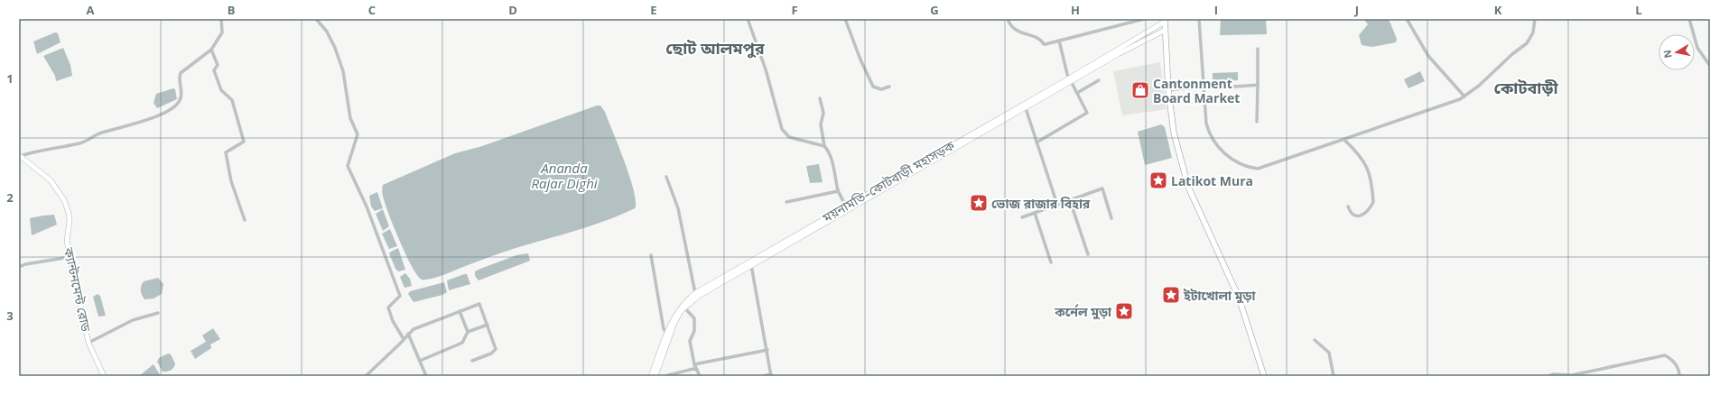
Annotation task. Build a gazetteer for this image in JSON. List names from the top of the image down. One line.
{"streets":{"main road":["ময়নামতি–কোটবাড়ী মহাসড়ক","ক্যান্টনমেন্ট রোড"]},"districts":["ছোট আলমপুর","কোটবাড়ী"],"water":["Ananda Rajar Dighi"],"places":{"shop":["Cantonment Board Market"],"place":["Latikot Mura","ভোজ রাজার বিহার","ইটাখোলা মুড়া","কর্নেল মুড়া"]},"north":"left","grid":{"columns":["A","B","C","D","E","F","G","H","I","J","K","L"],"rows":["1","2","3"]}}
